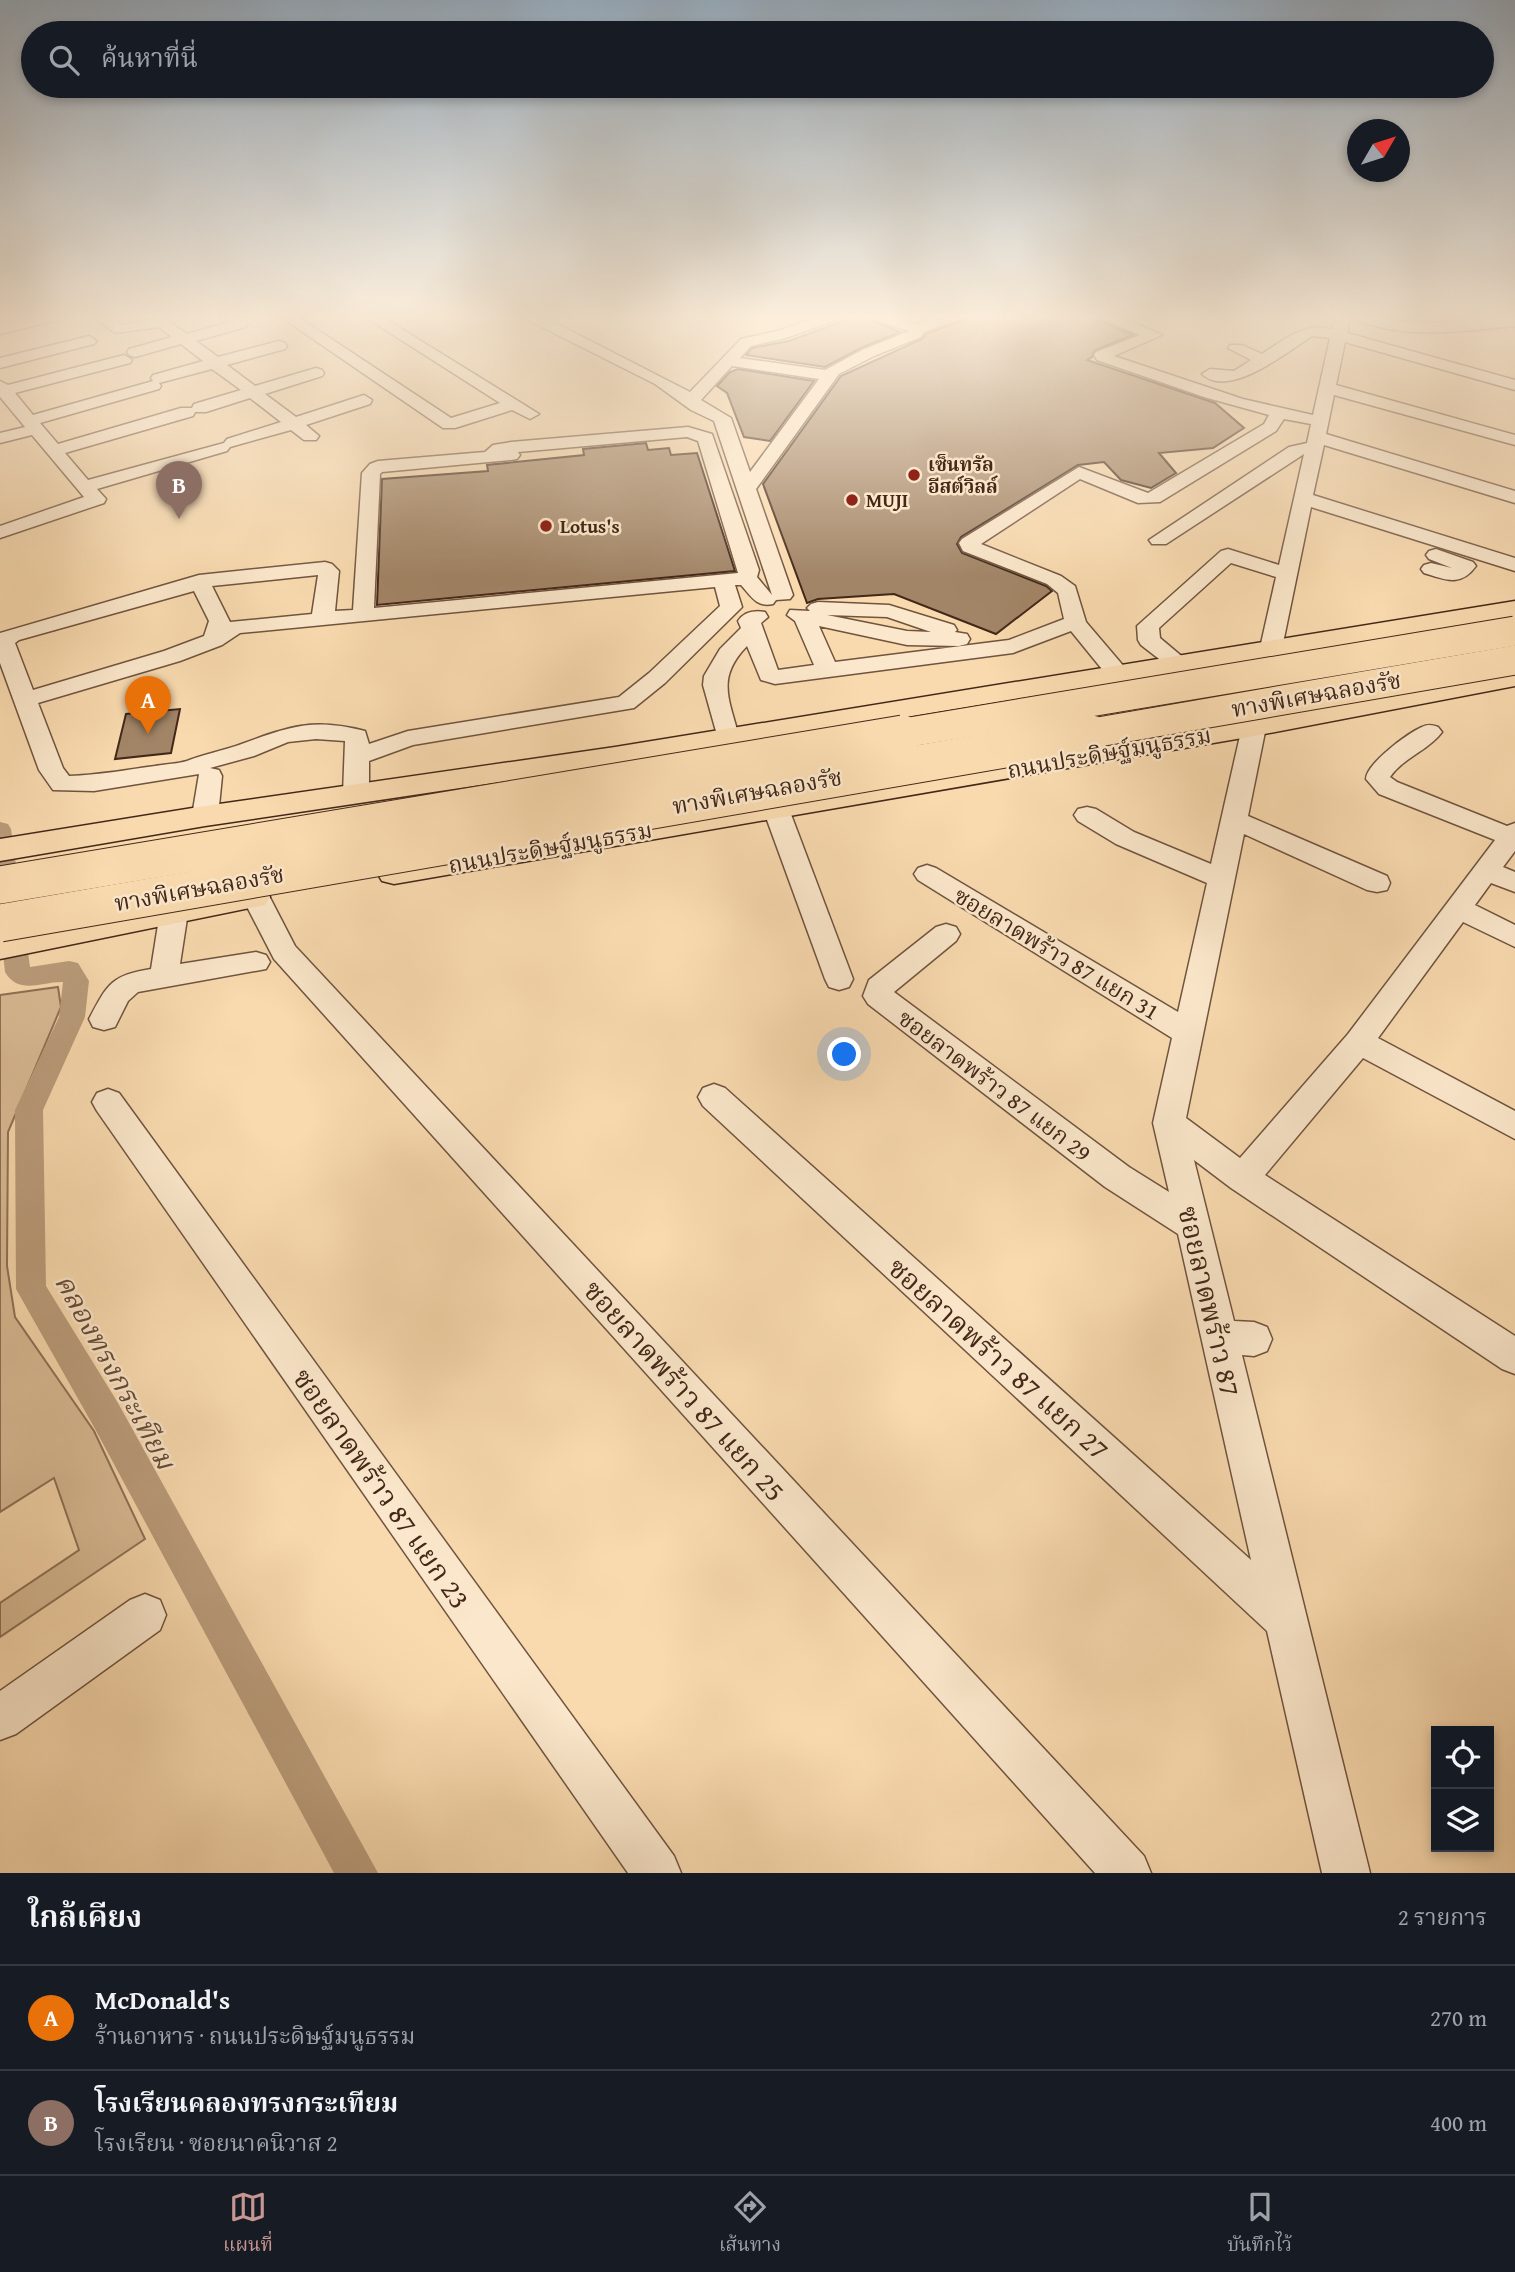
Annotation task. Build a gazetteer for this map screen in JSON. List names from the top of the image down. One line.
{"streets":{"highway":["ทางพิเศษฉลองรัช"],"main road":["ถนนประดิษฐ์มนูธรรม"],"street":["ซอยลาดพร้าว 87 แยก 31","ซอยลาดพร้าว 87 แยก 29","ซอยลาดพร้าว 87","ซอยลาดพร้าว 87 แยก 27","ซอยลาดพร้าว 87 แยก 25","ซอยลาดพร้าว 87 แยก 23"]},"crossings":[["ทางพิเศษฉลองรัช","ถนนประดิษฐ์มนูธรรม"],["ถนนประดิษฐ์มนูธรรม","ซอยลาดพร้าว 87"],["ถนนประดิษฐ์มนูธรรม","ซอยลาดพร้าว 87 แยก 25"],["ซอยลาดพร้าว 87 แยก 31","ซอยลาดพร้าว 87"],["ซอยลาดพร้าว 87 แยก 29","ซอยลาดพร้าว 87"],["ซอยลาดพร้าว 87","ซอยลาดพร้าว 87 แยก 27"]],"water":["คลองทรงกระเทียม"],"places":["เซ็นทรัล อีสต์วิลล์","MUJI","Lotus's"],"north":"top right","page":{"search":"ค้นหาที่นี่","pins":["B","A"],"heading":["ใกล้เคียง","2 รายการ"],"list":[{"mark":"A","name":"McDonald's","note":"ร้านอาหาร · ถนนประดิษฐ์มนูธรรม","value":"270 m"},{"mark":"B","name":"โรงเรียนคลองทรงกระเทียม","note":"โรงเรียน · ซอยนาคนิวาส 2","value":"400 m"}],"nav":["แผนที่","เส้นทาง","บันทึกไว้"]}}
